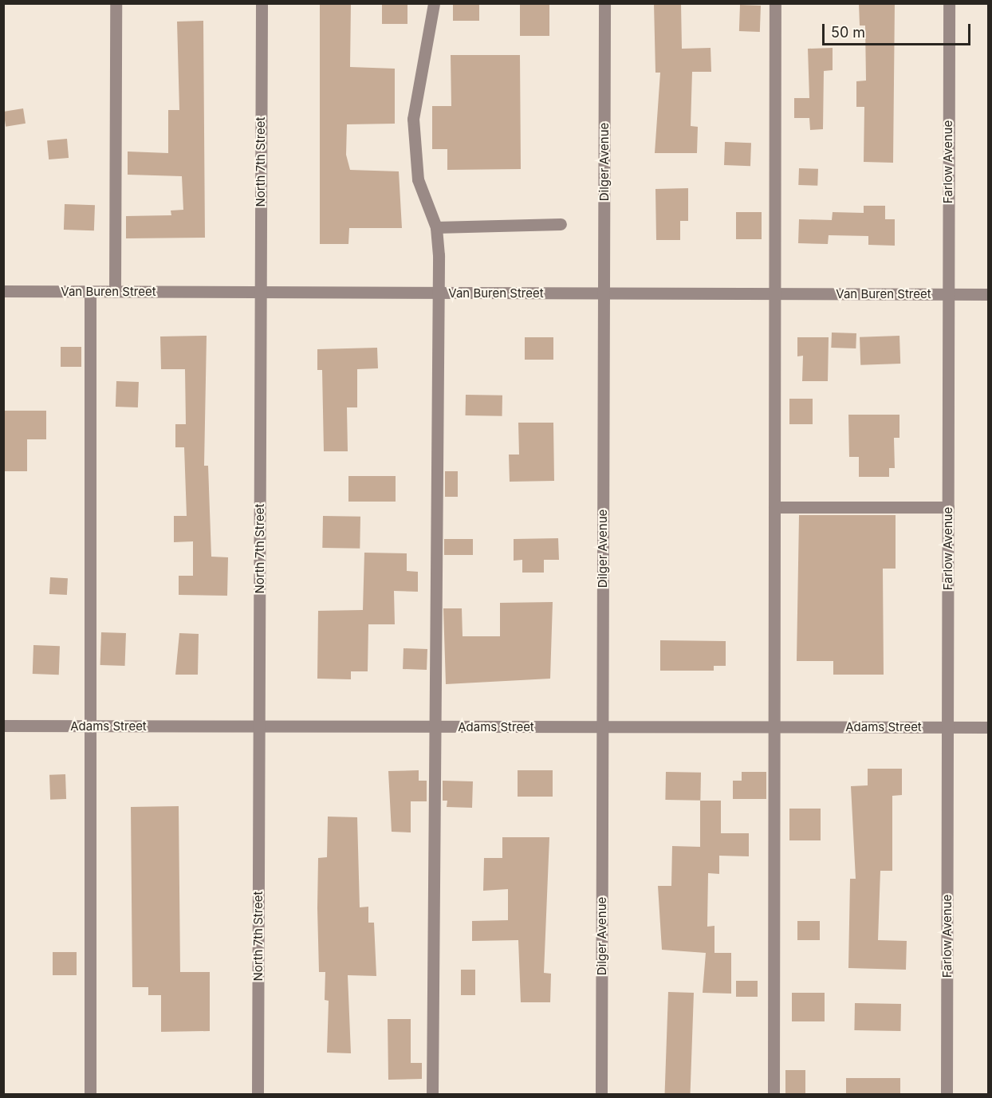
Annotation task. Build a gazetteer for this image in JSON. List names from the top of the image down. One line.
{"streets":{"street":["North 7th Street","Dilger Avenue","Farlow Avenue","Van Buren Street","Adams Street"]},"crossings":[["North 7th Street","Van Buren Street"],["North 7th Street","Adams Street"],["Dilger Avenue","Van Buren Street"],["Dilger Avenue","Adams Street"],["Farlow Avenue","Van Buren Street"],["Farlow Avenue","Adams Street"]],"scale_bar":"50 m"}
